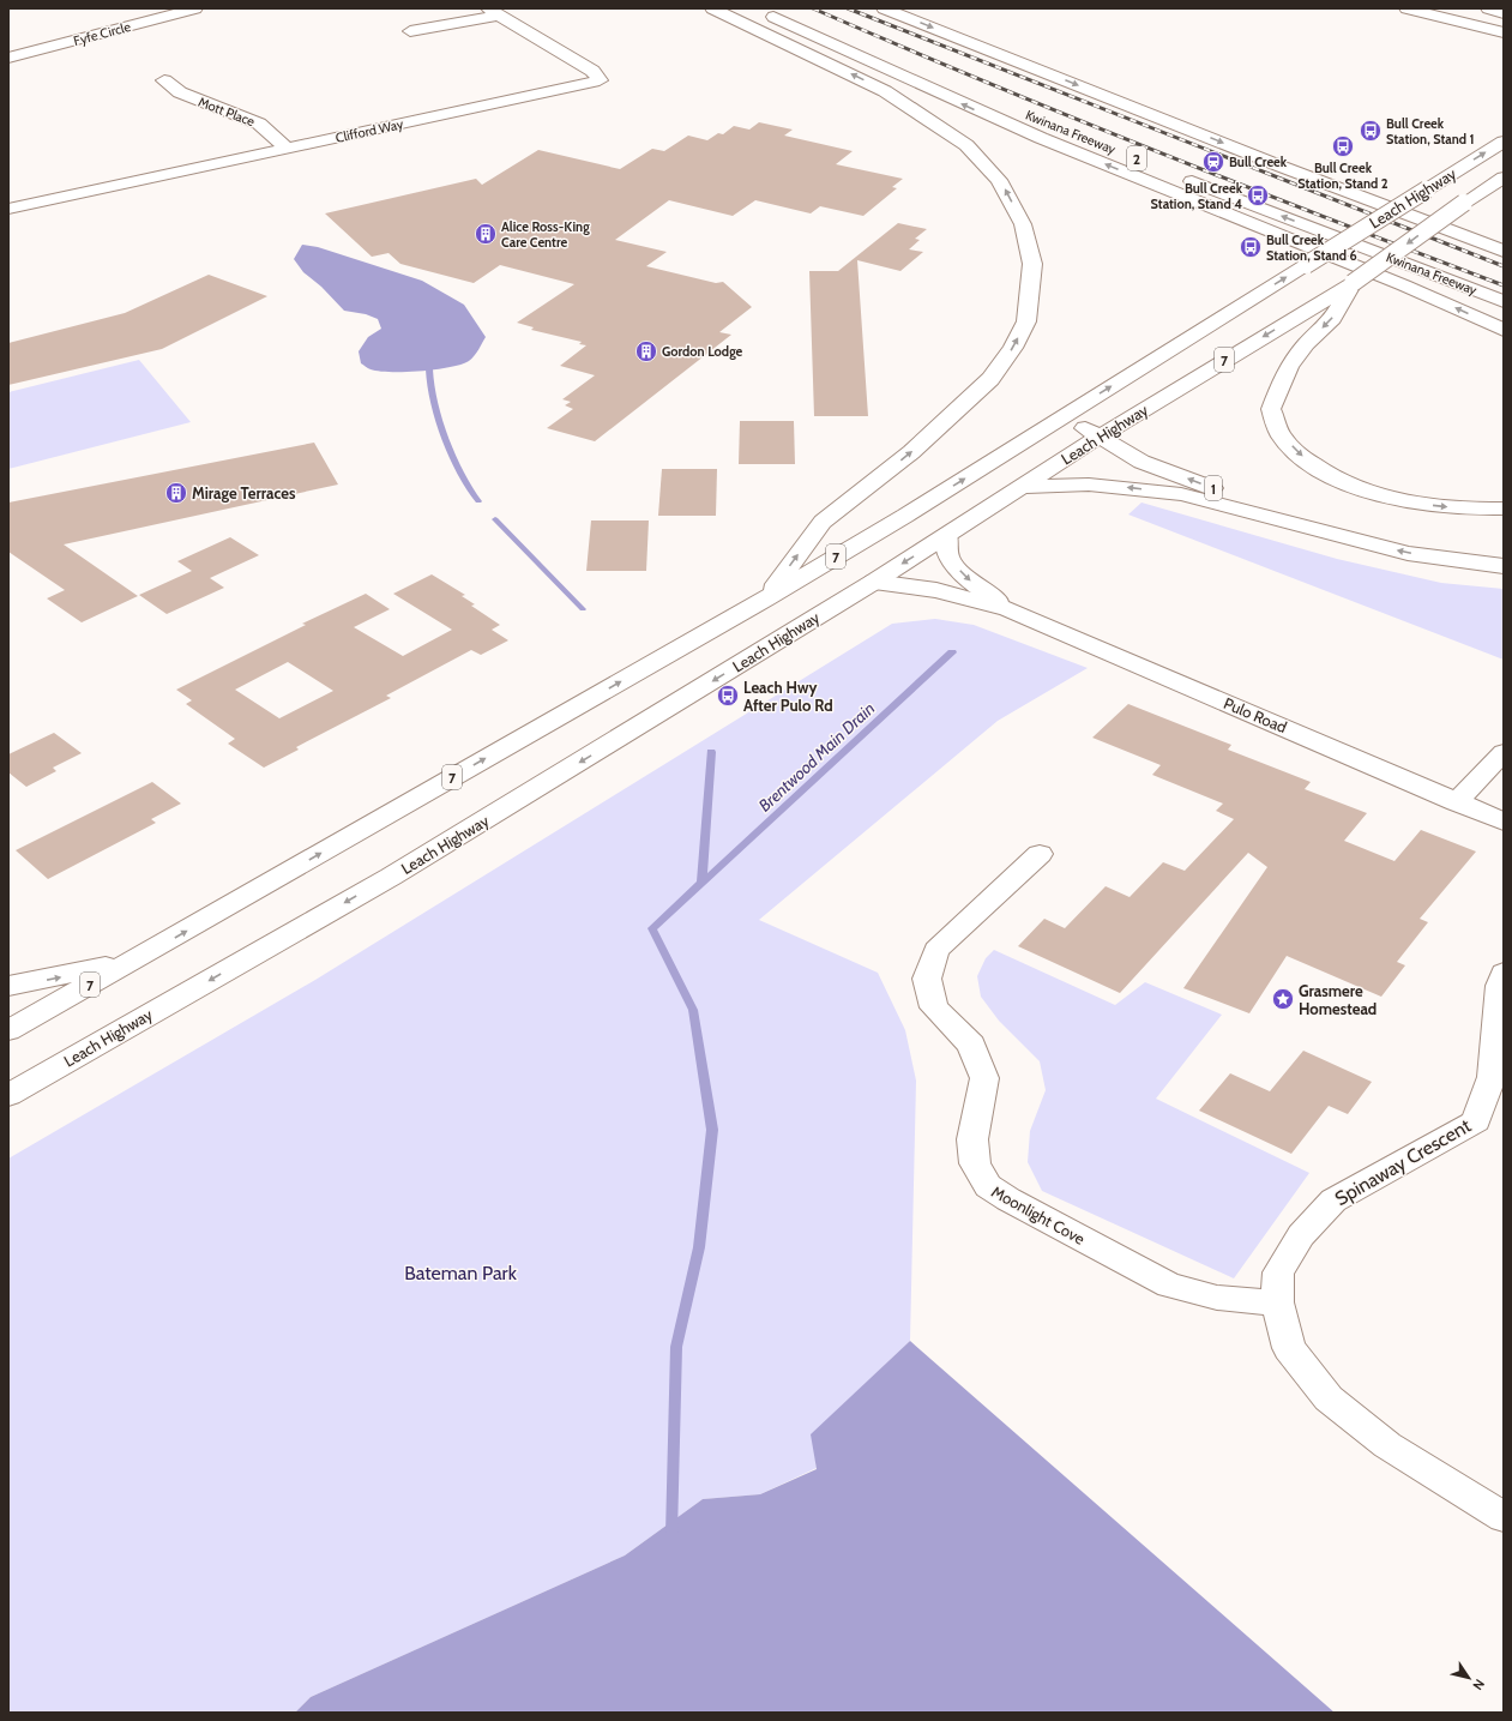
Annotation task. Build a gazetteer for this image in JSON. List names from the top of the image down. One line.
{"streets":{"main road":["Fyfe Circle","Mott Place","Clifford Way","Kwinana Freeway","Leach Highway","7","1","Pulo Road","Spinaway Crescent","Moonlight Cove"]},"crossings":[["Mott Place","Clifford Way"],["Leach Highway","1"],["Leach Highway","Pulo Road"],["Spinaway Crescent","Moonlight Cove"]],"water":["Brentwood Main Drain"],"parks":["Bateman Park"],"places":{"bus stop":["Bull Creek Station, Stand 1","Bull Creek Station, Stand 2","Bull Creek Station, Stand 4","Bull Creek Station, Stand 6","Leach Hwy After Pulo Rd"],"station":["Bull Creek"],"building":["Alice Ross-King Care Centre","Gordon Lodge","Mirage Terraces"],"place":["Grasmere Homestead"]},"north":"bottom right"}
